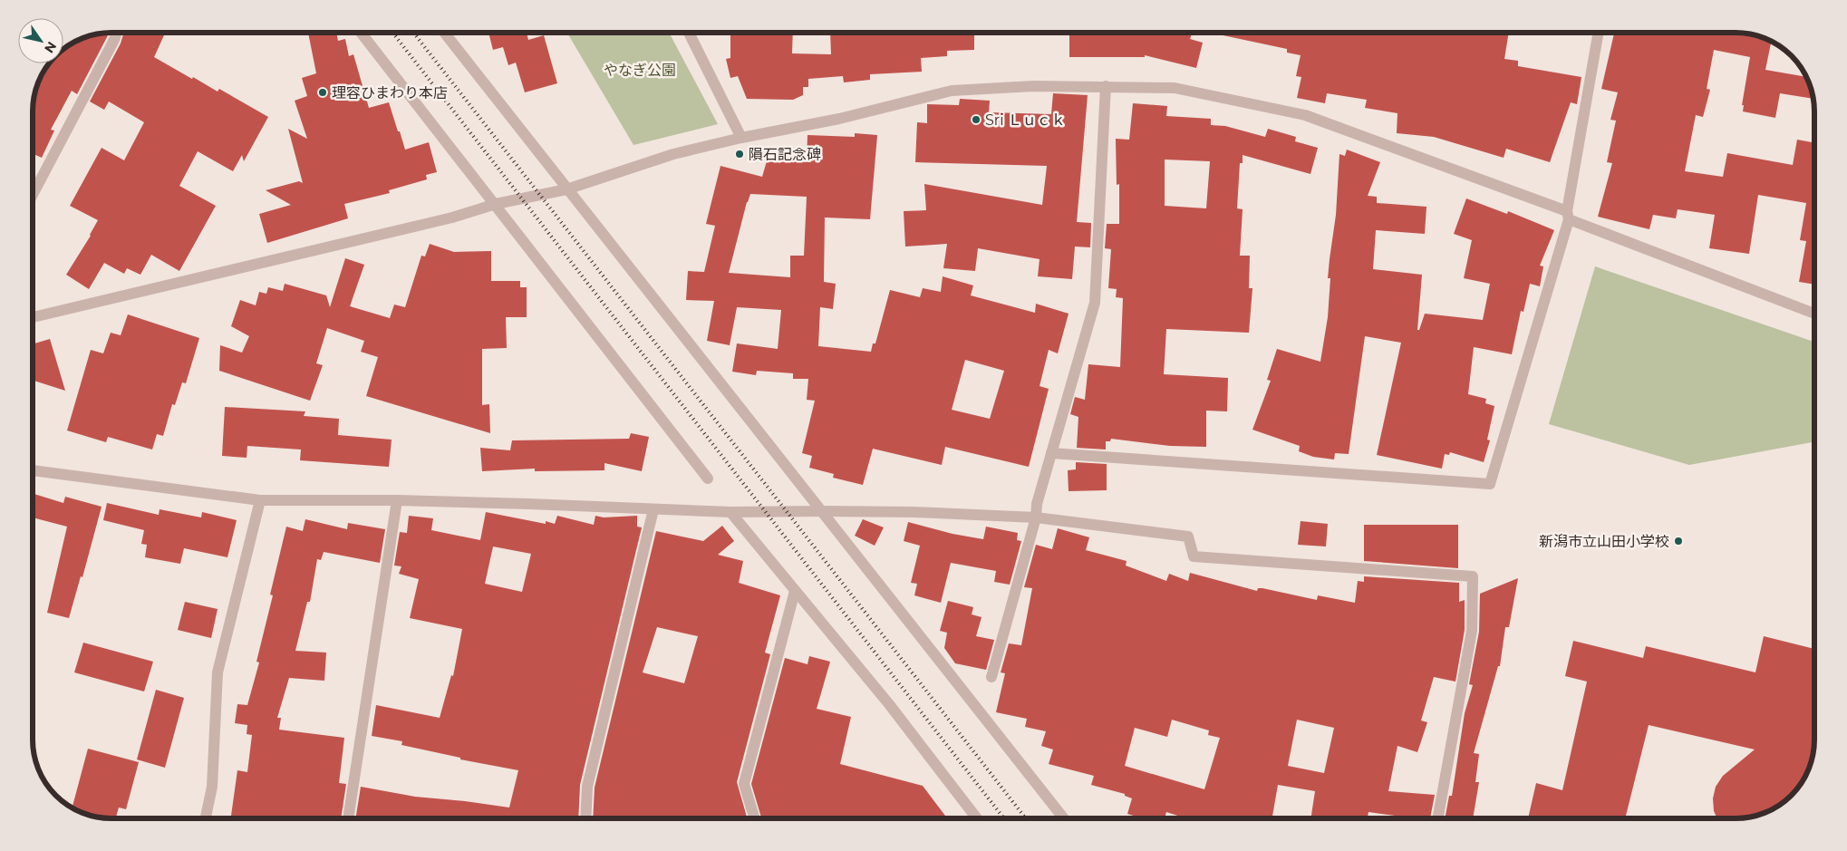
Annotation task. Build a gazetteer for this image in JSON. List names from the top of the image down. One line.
{"parks":["やなぎ公園"],"places":["理容ひまわり本店","Sri Ｌｕｃｋ","隕石記念碑","新潟市立山田小学校"],"north":"bottom right"}
